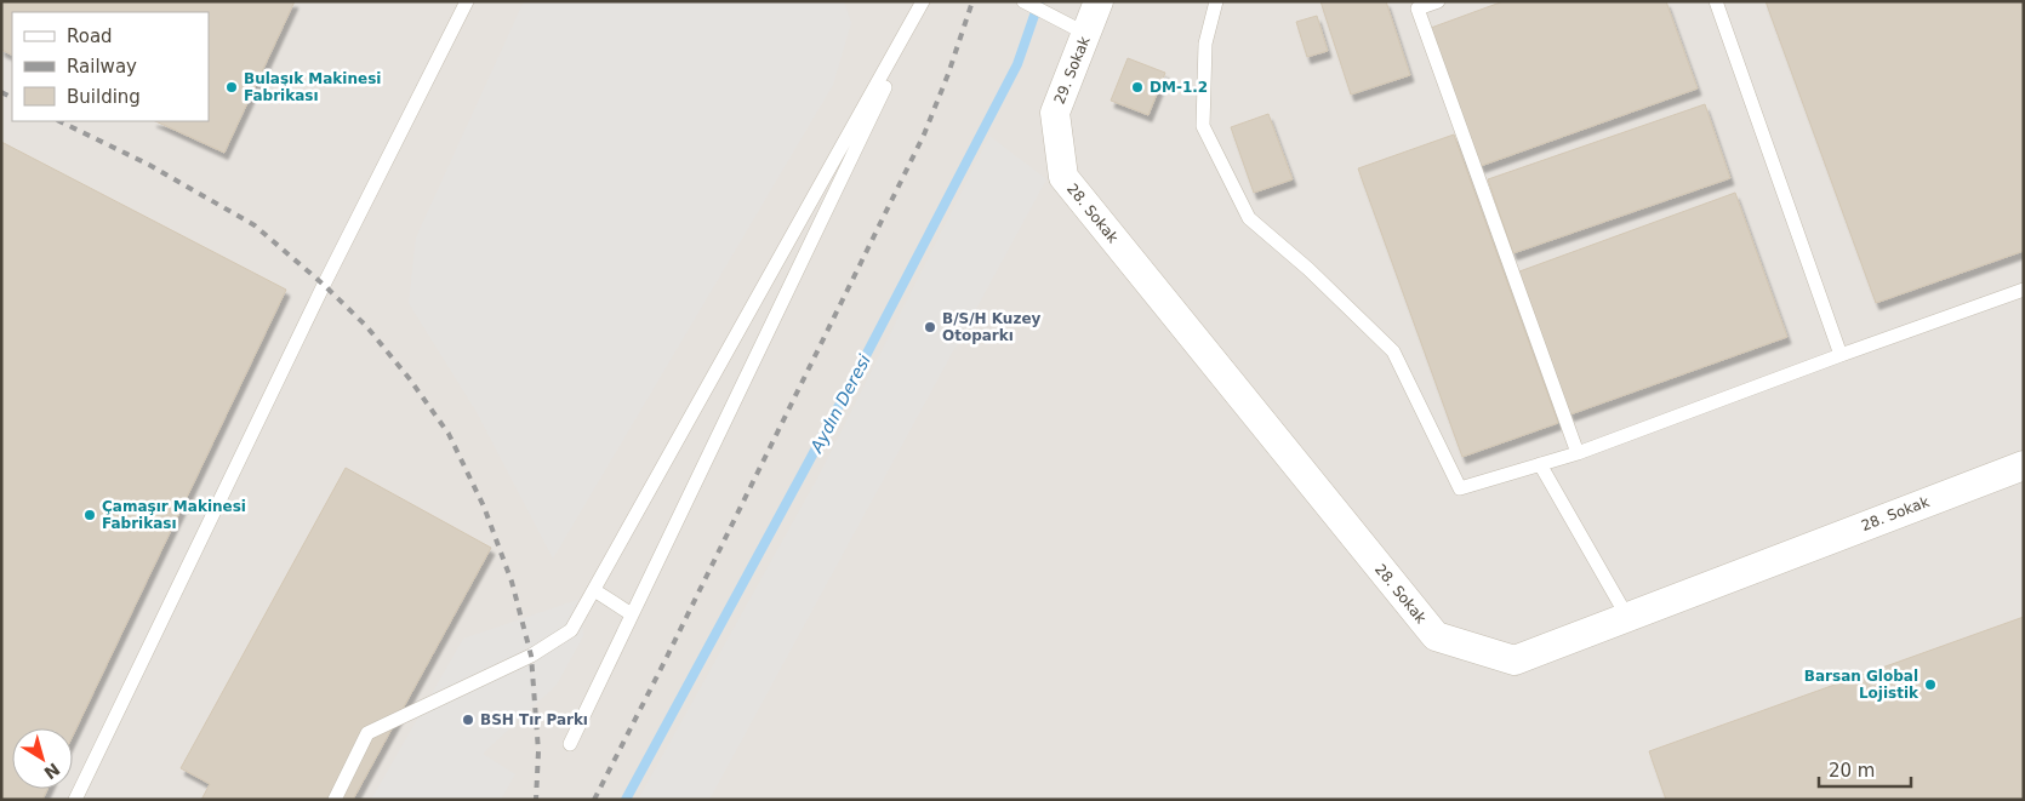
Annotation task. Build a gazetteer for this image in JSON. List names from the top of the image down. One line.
{"streets":{"street":["29. Sokak","28. Sokak"]},"crossings":[["29. Sokak","28. Sokak"]],"water":["Aydın Deresi"],"places":["Bulaşık Makinesi Fabrikası","DM-1.2","B/S/H Kuzey Otoparkı","Çamaşır Makinesi Fabrikası","Barsan Global Lojistik","BSH Tır Parkı"],"legend":["Road","Railway","Building"],"scale_bar":"20 m","north":"bottom right"}
